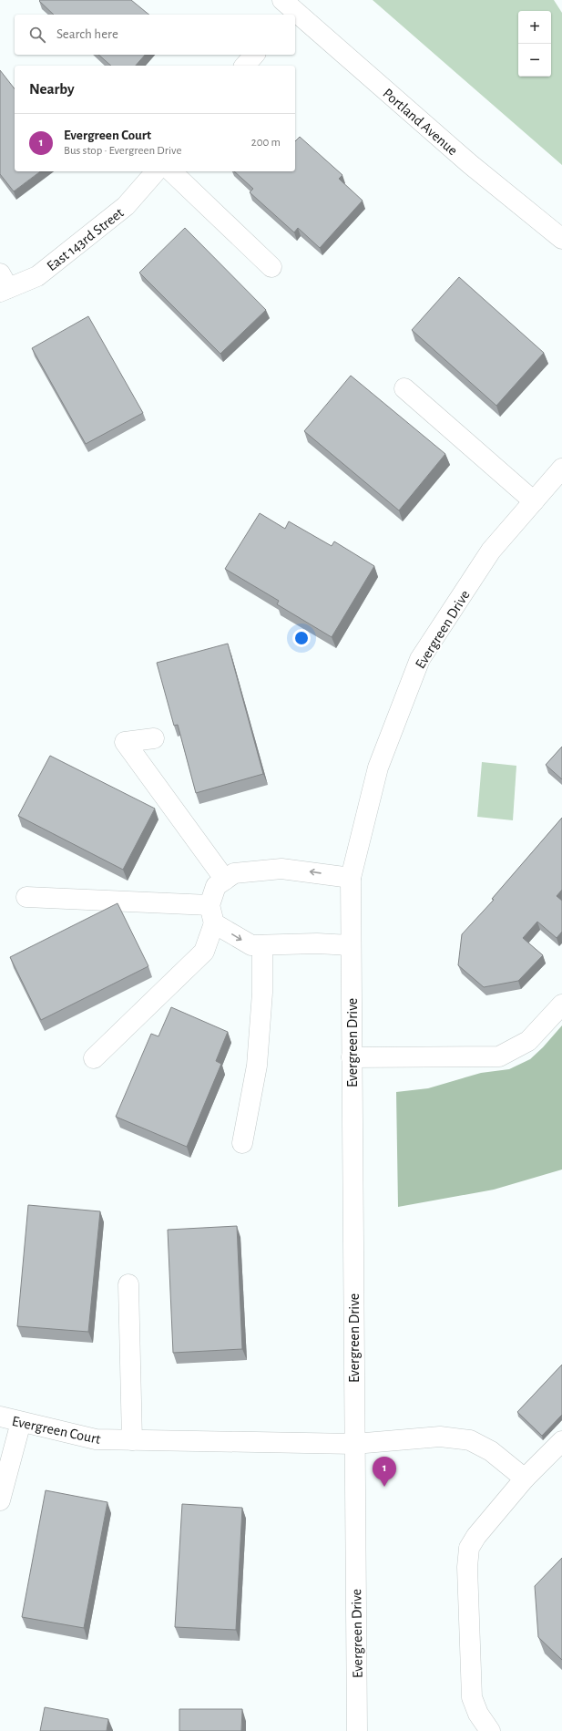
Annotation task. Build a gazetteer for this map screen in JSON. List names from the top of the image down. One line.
{"streets":{"street":["Portland Avenue","East 143rd Street","Evergreen Drive","Evergreen Court"]},"crossings":[["Evergreen Drive","Evergreen Court"]],"page":{"map_buttons":["+","−"],"search":"Search here","heading":"Nearby","list":[{"mark":"1","name":"Evergreen Court","note":"Bus stop · Evergreen Drive","value":"200 m"}],"pins":"1"}}
